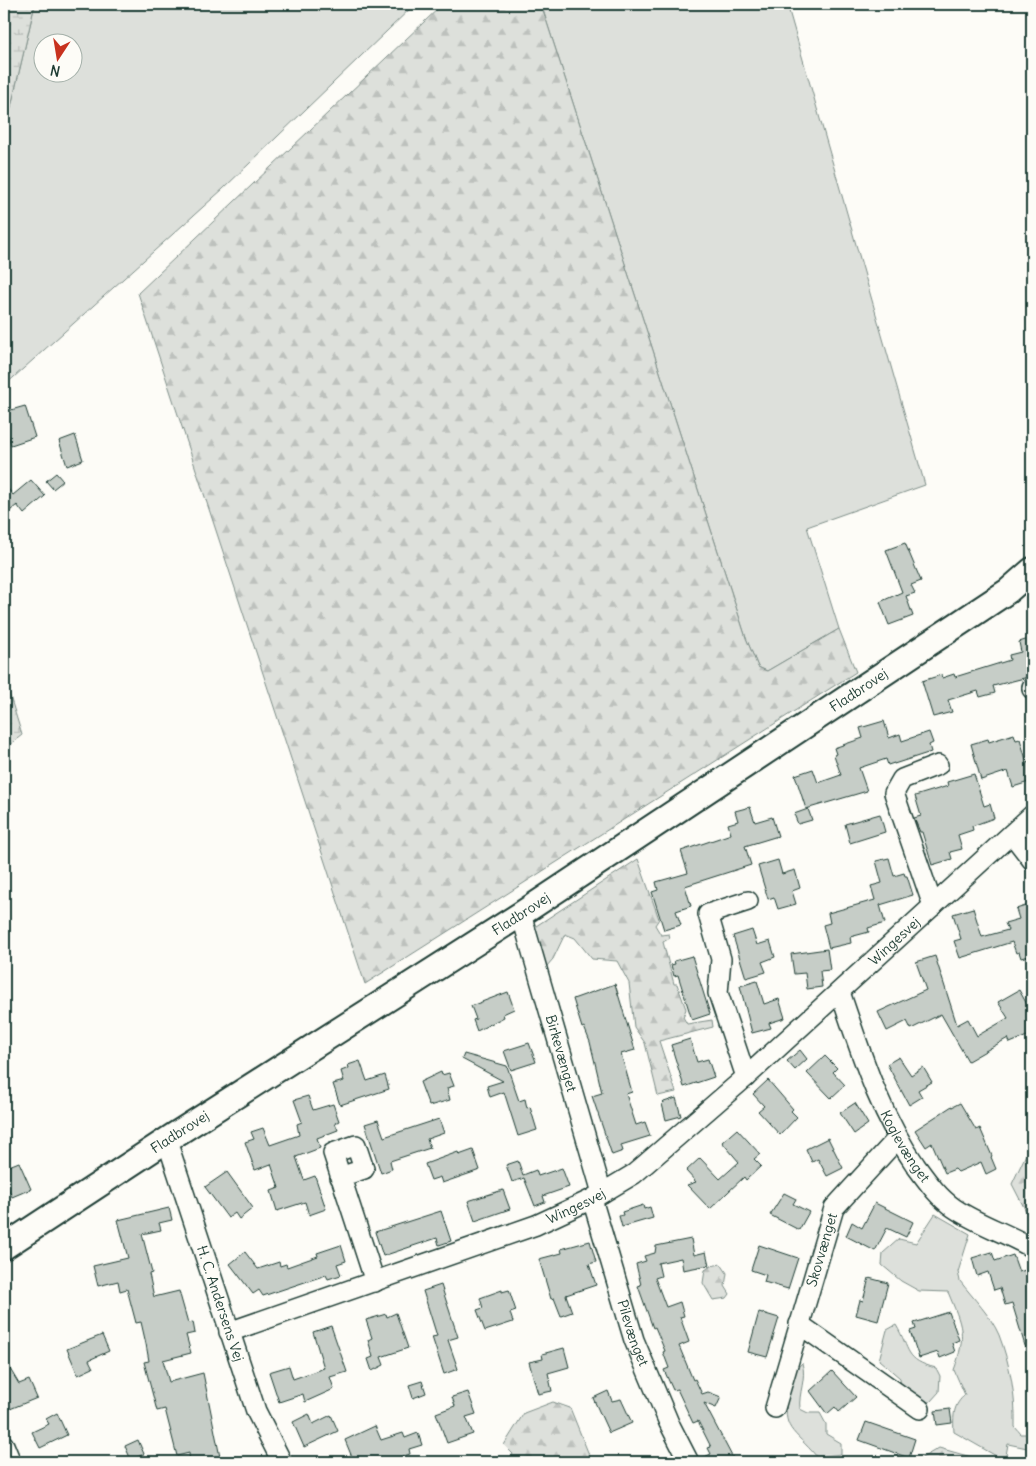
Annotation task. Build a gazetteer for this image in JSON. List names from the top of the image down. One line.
{"streets":{"main road":["Fladbrovej"],"street":["Wingesvej","Birkevænget","Koglevænget","Skovvænget","H. C. Andersens Vej","Pilevænget"]},"crossings":[["Fladbrovej","Birkevænget"],["Fladbrovej","H. C. Andersens Vej"],["Wingesvej","Birkevænget"],["Wingesvej","Koglevænget"],["Wingesvej","H. C. Andersens Vej"],["Wingesvej","Pilevænget"],["Birkevænget","Pilevænget"],["Koglevænget","Skovvænget"]],"north":"bottom"}
